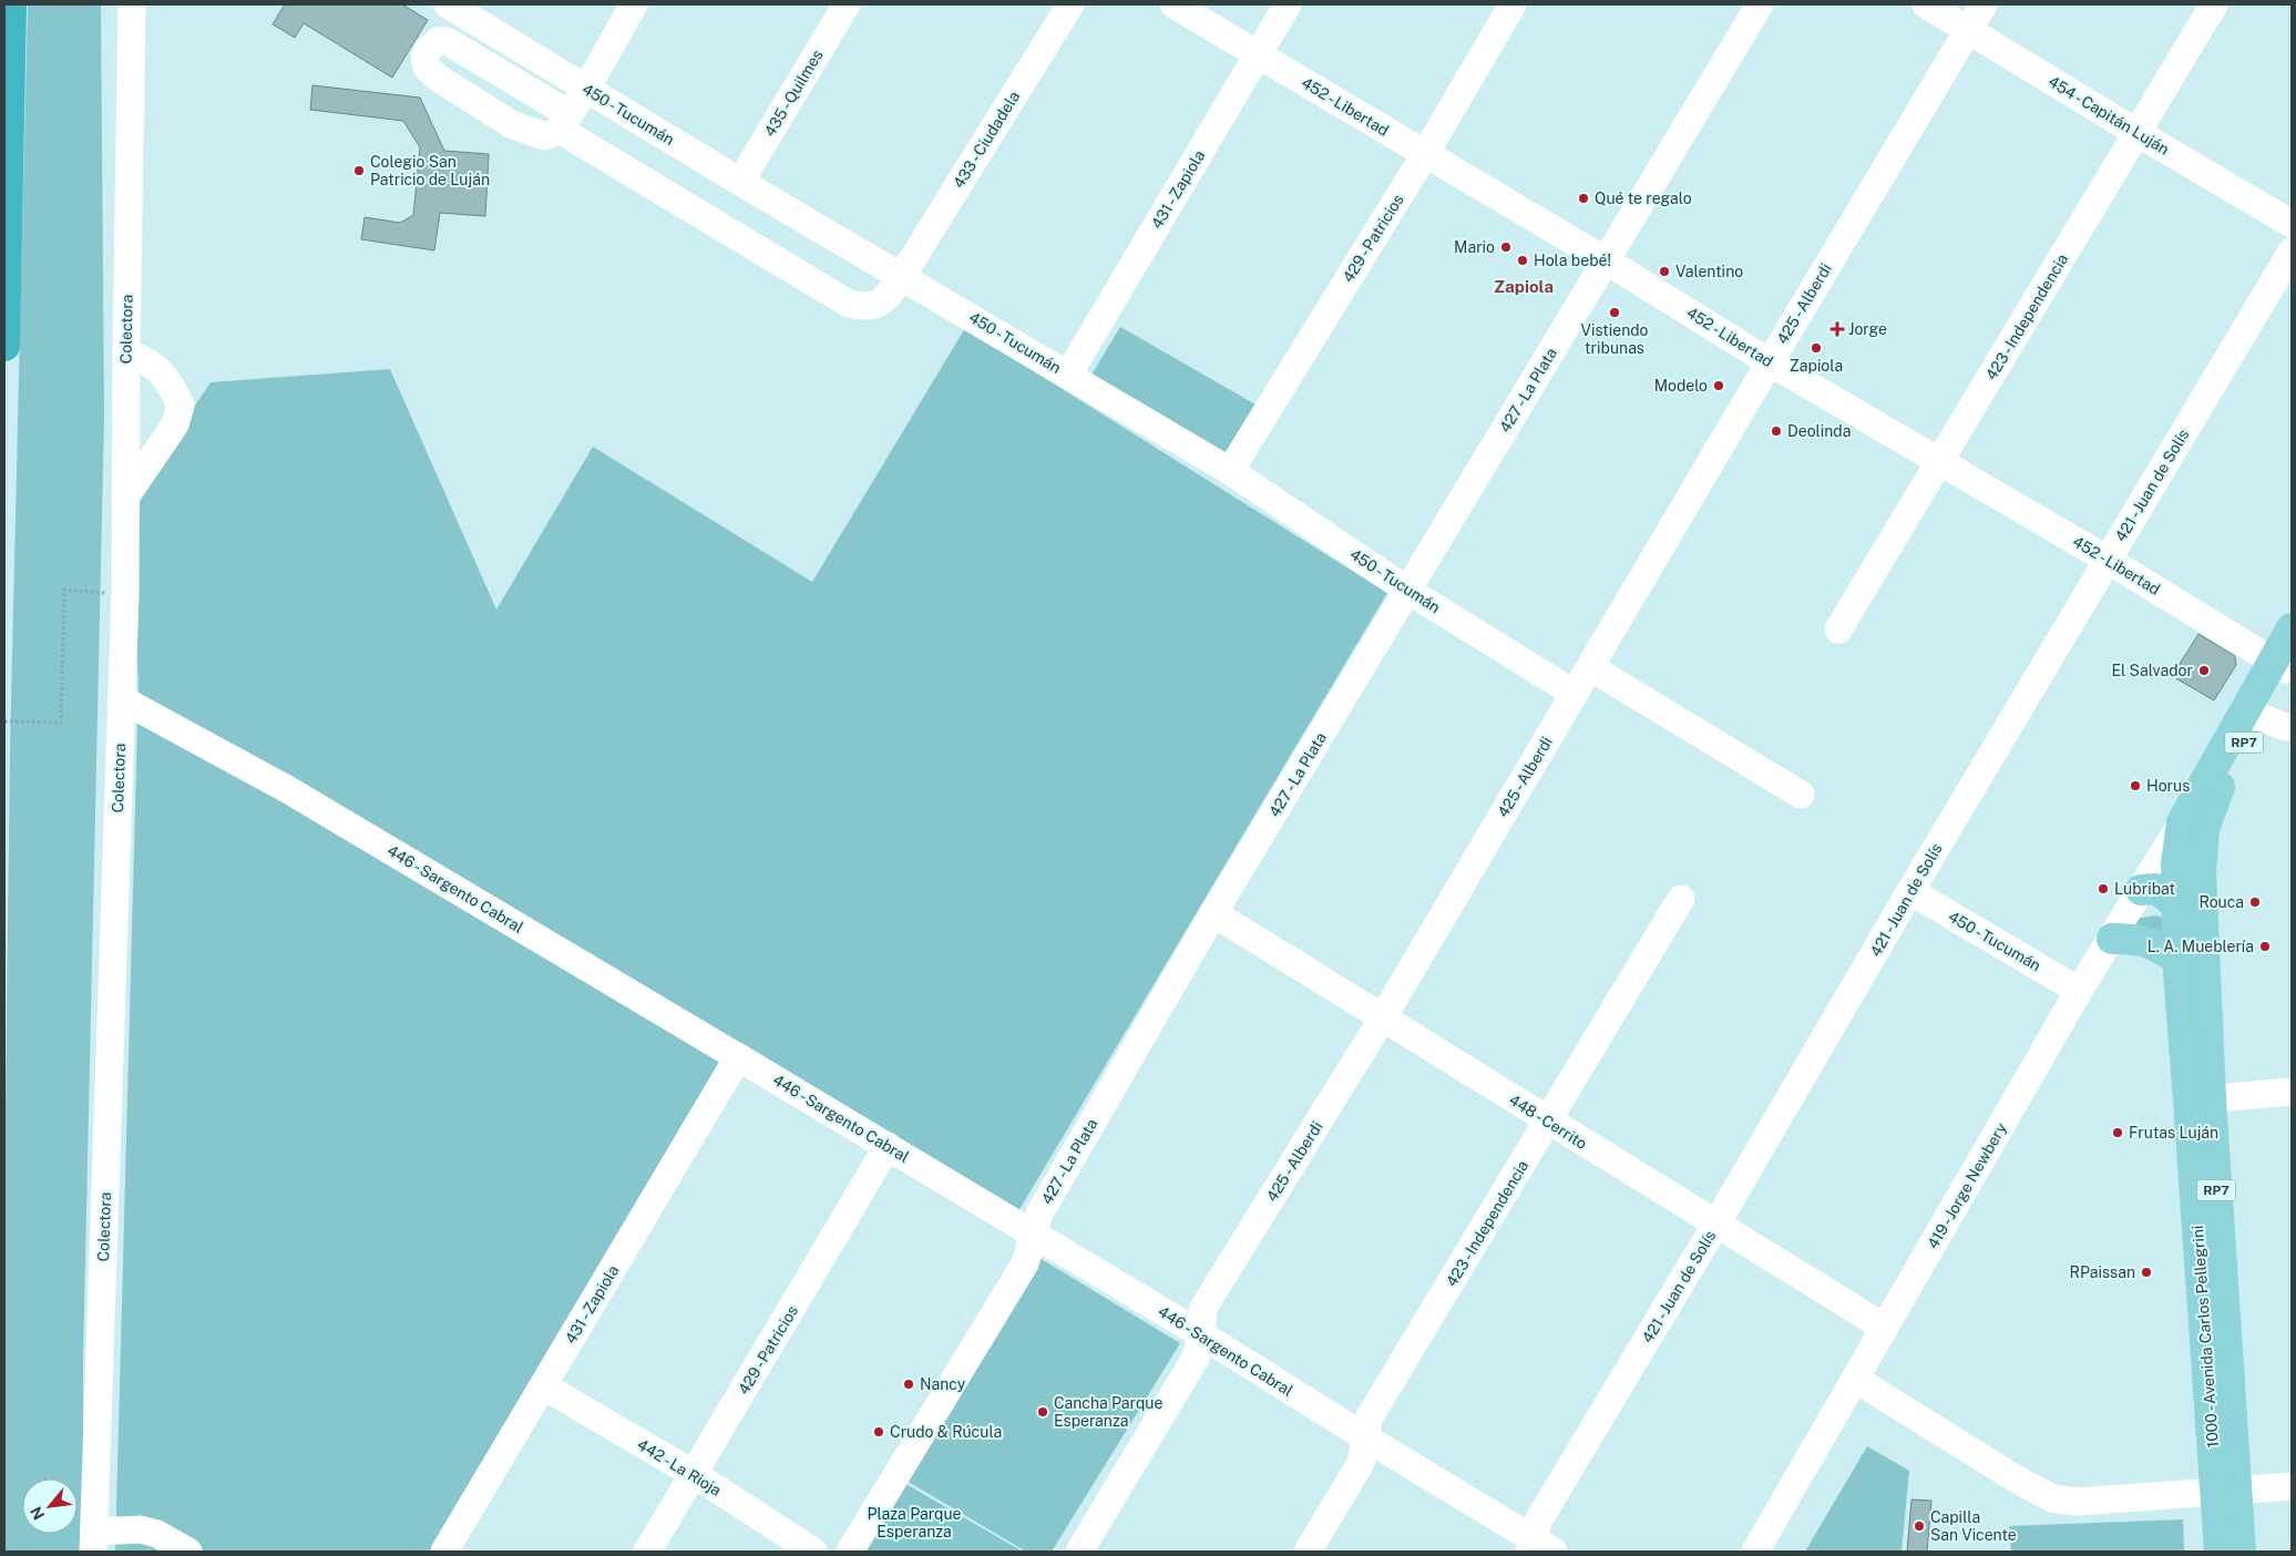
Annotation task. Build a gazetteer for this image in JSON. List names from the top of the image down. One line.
{"streets":{"main road":["RP7","1000 - Avenida Carlos Pellegrini"],"street":["435 - Quilmes","452 - Libertad","450 - Tucumán","454 - Capitán Luján","433 - Ciudadela","431 - Zapiola","429 - Patricios","425 - Alberdi","423 - Independencia","Colectora","427 - La Plata","421 - Juan de Solís","446 - Sargento Cabral","448 - Cerrito","419 - Jorge Newbery","442 - La Rioja"]},"crossings":[["435 - Quilmes","450 - Tucumán"],["452 - Libertad","431 - Zapiola"],["452 - Libertad","429 - Patricios"],["452 - Libertad","425 - Alberdi"],["452 - Libertad","423 - Independencia"],["452 - Libertad","427 - La Plata"],["452 - Libertad","421 - Juan de Solís"],["452 - Libertad","RP7"],["450 - Tucumán","433 - Ciudadela"],["450 - Tucumán","431 - Zapiola"],["450 - Tucumán","429 - Patricios"],["450 - Tucumán","425 - Alberdi"],["450 - Tucumán","427 - La Plata"],["450 - Tucumán","421 - Juan de Solís"],["450 - Tucumán","419 - Jorge Newbery"],["454 - Capitán Luján","425 - Alberdi"],["454 - Capitán Luján","423 - Independencia"],["431 - Zapiola","446 - Sargento Cabral"],["431 - Zapiola","442 - La Rioja"],["429 - Patricios","446 - Sargento Cabral"],["429 - Patricios","442 - La Rioja"],["425 - Alberdi","446 - Sargento Cabral"],["425 - Alberdi","448 - Cerrito"],["423 - Independencia","446 - Sargento Cabral"],["423 - Independencia","448 - Cerrito"],["Colectora","446 - Sargento Cabral"],["427 - La Plata","446 - Sargento Cabral"],["427 - La Plata","448 - Cerrito"],["421 - Juan de Solís","446 - Sargento Cabral"],["421 - Juan de Solís","448 - Cerrito"],["RP7","419 - Jorge Newbery"],["RP7","1000 - Avenida Carlos Pellegrini"],["448 - Cerrito","419 - Jorge Newbery"],["419 - Jorge Newbery","1000 - Avenida Carlos Pellegrini"]],"districts":["Zapiola"],"parks":["Plaza Parque Esperanza"],"places":{"other":["Colegio San Patricio de Luján","Qué te regalo","Mario","Hola bebé!","Valentino","Vistiendo tribunas","Zapiola","Modelo","Deolinda","El Salvador","Horus","Lubribat","Rouca","L. A. Mueblería","Frutas Luján","RPaissan","Nancy","Cancha Parque Esperanza","Crudo & Rúcula","Capilla San Vicente"],"health":["Jorge"]},"north":"bottom left"}
